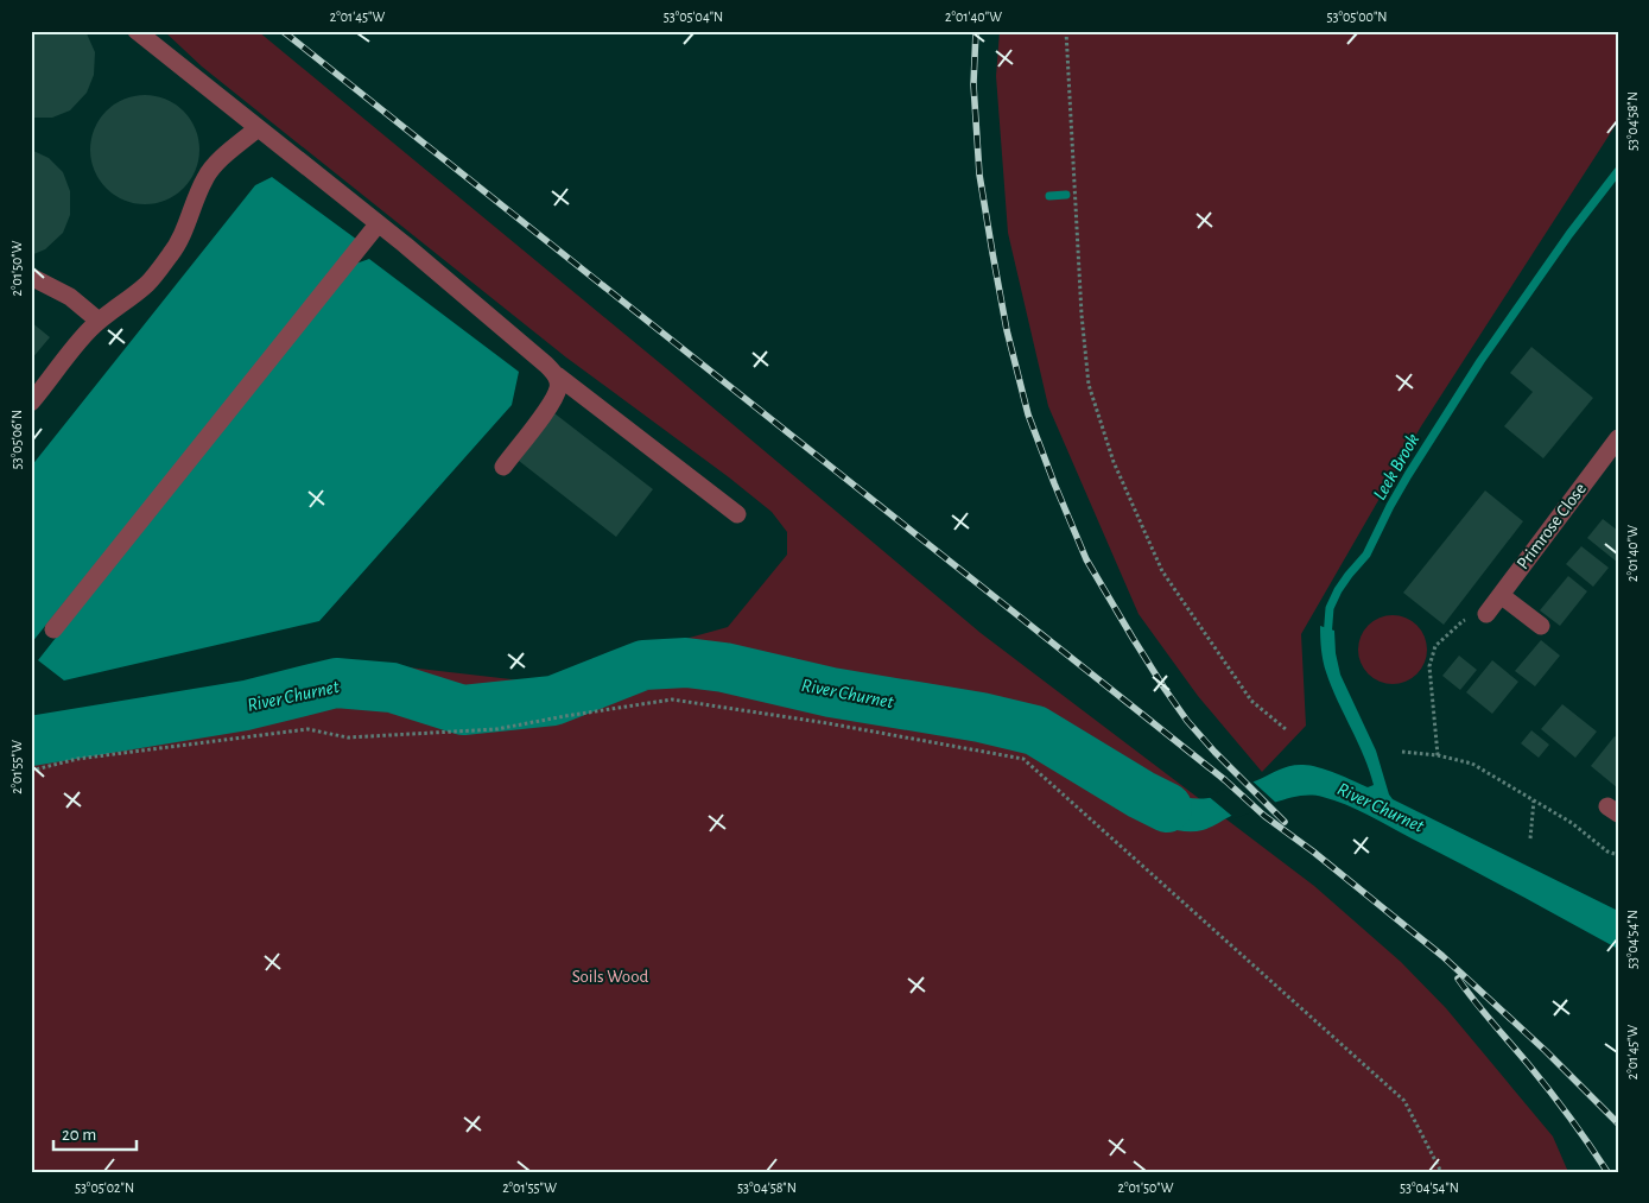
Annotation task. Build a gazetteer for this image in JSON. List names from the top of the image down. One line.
{"streets":{"street":["Primrose Close"]},"water":["Leek Brook","River Churnet"],"parks":["Soils Wood"],"scale_bar":"20 m","coordinates":["2°01'45\"W","53°05'04\"N","2°01'40\"W","53°05'00\"N","53°04'58\"N","2°01'50\"W","53°05'06\"N","2°01'55\"W","53°04'54\"N","53°05'02\"N"]}
